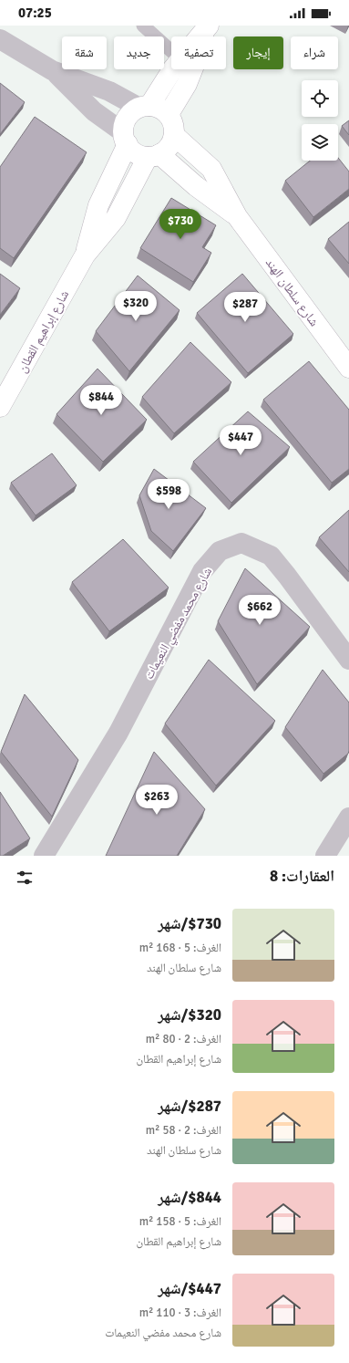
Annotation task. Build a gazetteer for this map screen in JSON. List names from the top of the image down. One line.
{"streets":{"street":["شارع سلطان الهند","شارع إبراهيم القطان","شارع محمد مفضي النعيمات"]},"crossings":[["شارع سلطان الهند","شارع إبراهيم القطان"]],"page":{"status":"07:25","chip":["شراء","إيجار","تصفية","جديد","شقة"],"price":["$730","$320","$287","$844","$447","$598","$662","$263"],"heading":"العقارات: 8","list":[{"name":"$730/شهر","note":"الغرف: 5 · 168 m² · شارع سلطان الهند"},{"name":"$320/شهر","note":"الغرف: 2 · 80 m² · شارع إبراهيم القطان"},{"name":"$287/شهر","note":"الغرف: 2 · 58 m² · شارع سلطان الهند"},{"name":"$844/شهر","note":"الغرف: 5 · 158 m² · شارع إبراهيم القطان"},{"name":"$447/شهر","note":"الغرف: 3 · 110 m² · شارع محمد مفضي النعيمات"}]}}
